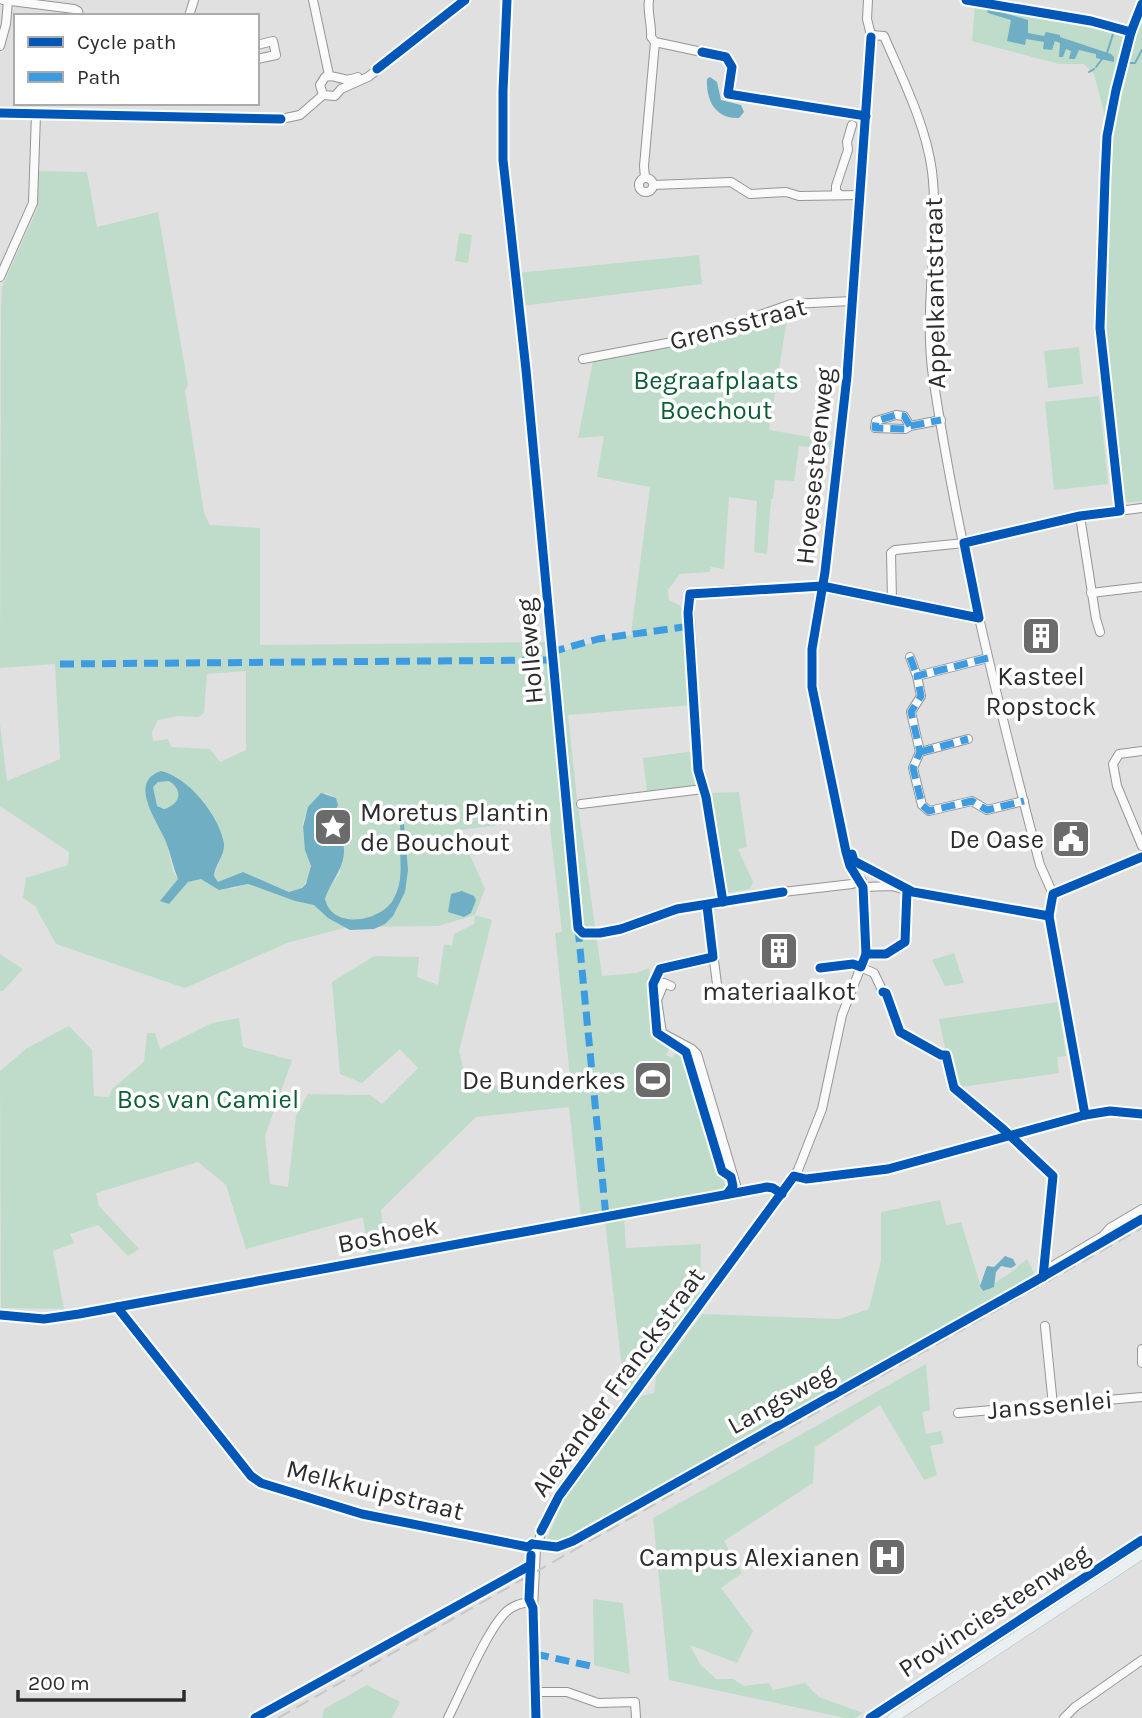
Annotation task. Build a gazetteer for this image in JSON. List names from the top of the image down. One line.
{"streets":{"main road":["Provinciesteenweg"],"street":["Appelkantstraat","Grensstraat","Hovesesteenweg","Holleweg","Boshoek","Alexander Franckstraat","Janssenlei","Melkkuipstraat"],"cycle path":["Langsweg"]},"crossings":[["Appelkantstraat","Hovesesteenweg"],["Grensstraat","Hovesesteenweg"],["Boshoek","Alexander Franckstraat"],["Boshoek","Melkkuipstraat"]],"parks":["Begraafplaats Boechout","Bos van Camiel"],"places":{"building":["Kasteel Ropstock","materiaalkot"],"place":["Moretus Plantin de Bouchout"],"public building":["De Oase"],"sports":["De Bunderkes"],"hospital":["Campus Alexianen"]},"legend":["Cycle path","Path"],"scale_bar":"200 m"}
